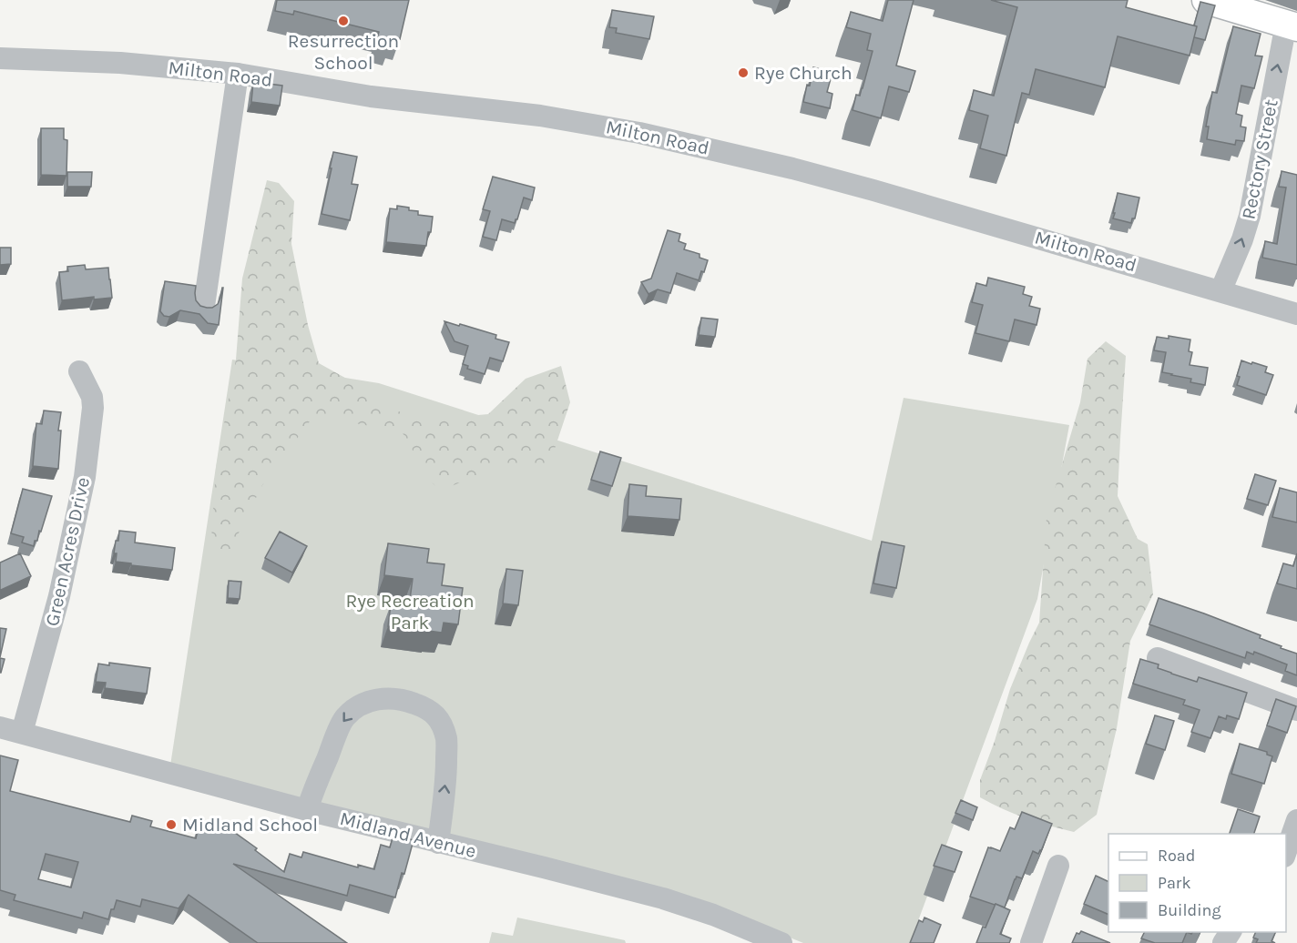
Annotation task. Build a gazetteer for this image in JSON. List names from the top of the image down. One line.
{"streets":{"street":["Milton Road","Rectory Street","Green Acres Drive","Midland Avenue"]},"crossings":[["Milton Road","Rectory Street"],["Green Acres Drive","Midland Avenue"]],"one_way":["Rectory Street"],"parks":["Rye Recreation Park"],"places":["Resurrection School","Rye Church","Midland School"],"legend":["Road","Park","Building"]}
